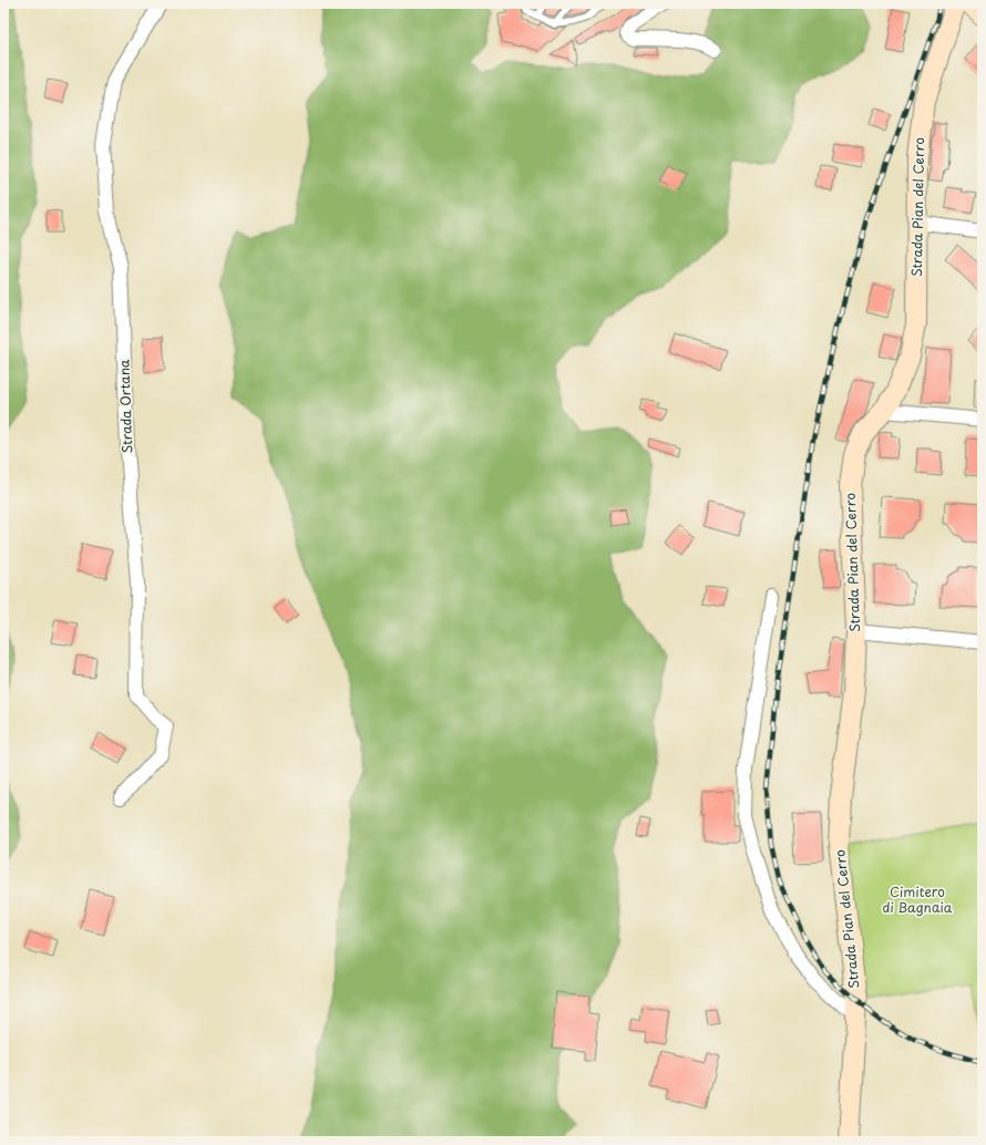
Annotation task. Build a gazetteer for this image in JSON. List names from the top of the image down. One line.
{"streets":{"street":["Strada Pian del Cerro","Strada Ortana"]},"parks":["Cimitero di Bagnaia"]}
